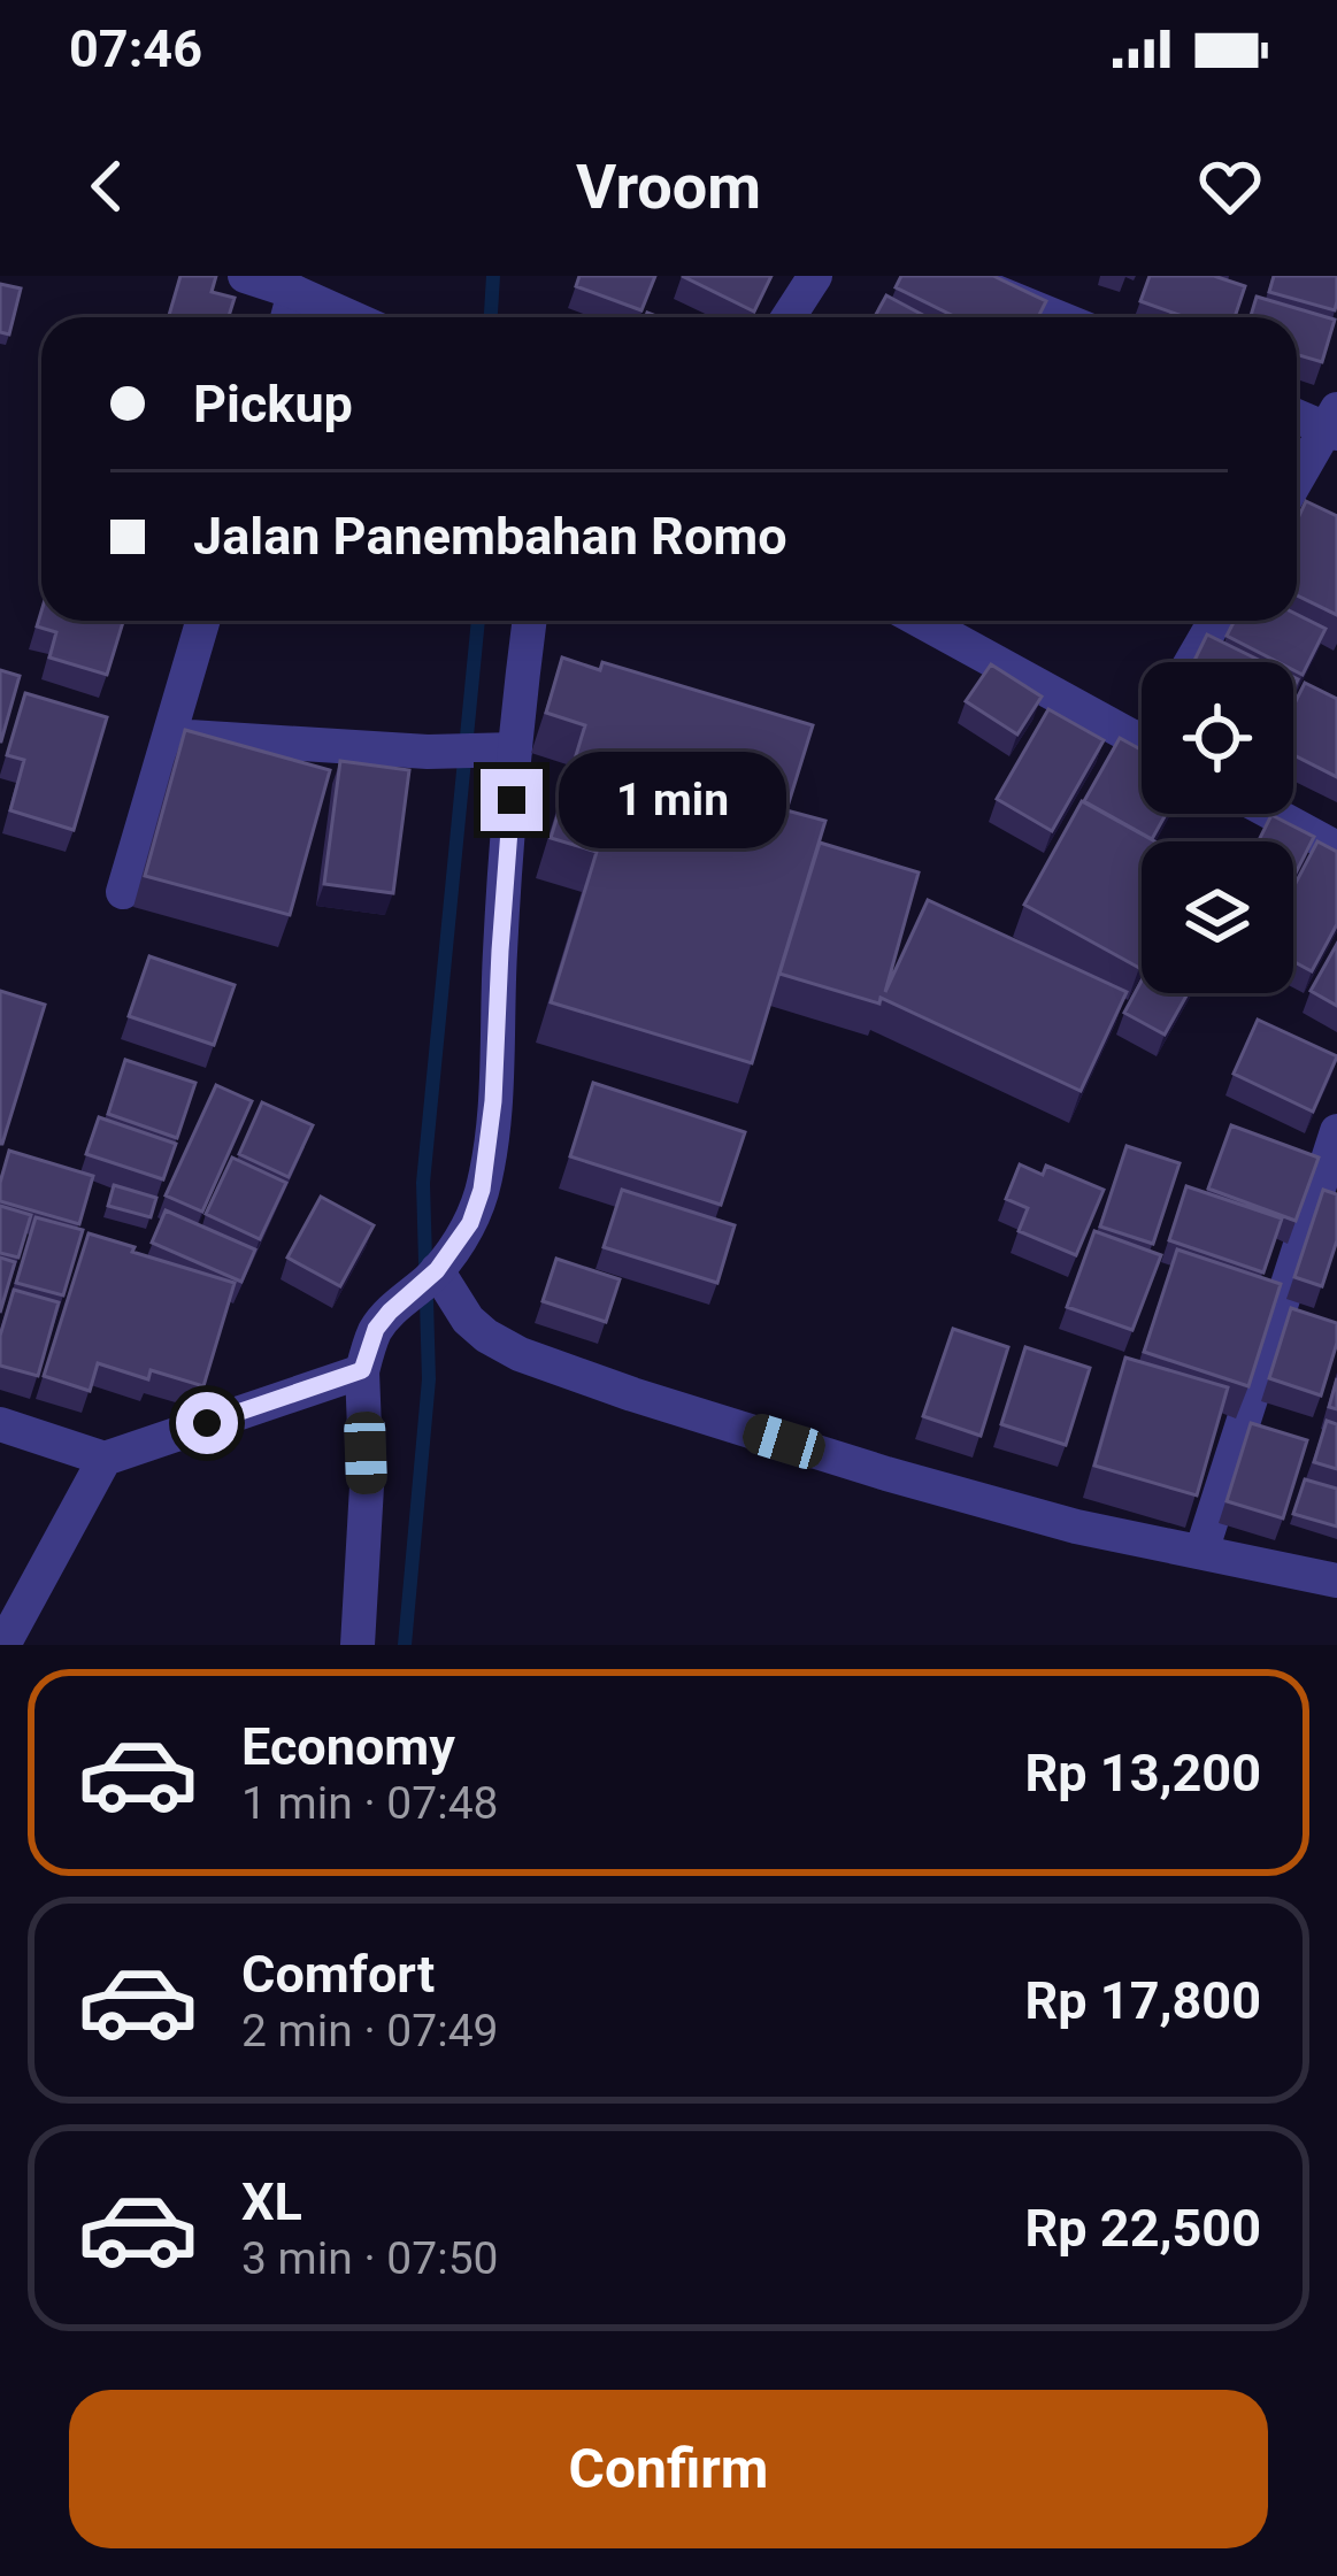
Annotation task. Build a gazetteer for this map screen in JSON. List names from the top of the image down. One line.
{"page":{"status":"07:46","header":"Vroom","banner":["Pickup","Jalan Panembahan Romo"],"bubble":"1 min","list":[{"name":"Economy","note":"1 min · 07:48","value":"Rp 13,200"},{"name":"Comfort","note":"2 min · 07:49","value":"Rp 17,800"},{"name":"XL","note":"3 min · 07:50","value":"Rp 22,500"}],"buttons":"Confirm"}}
